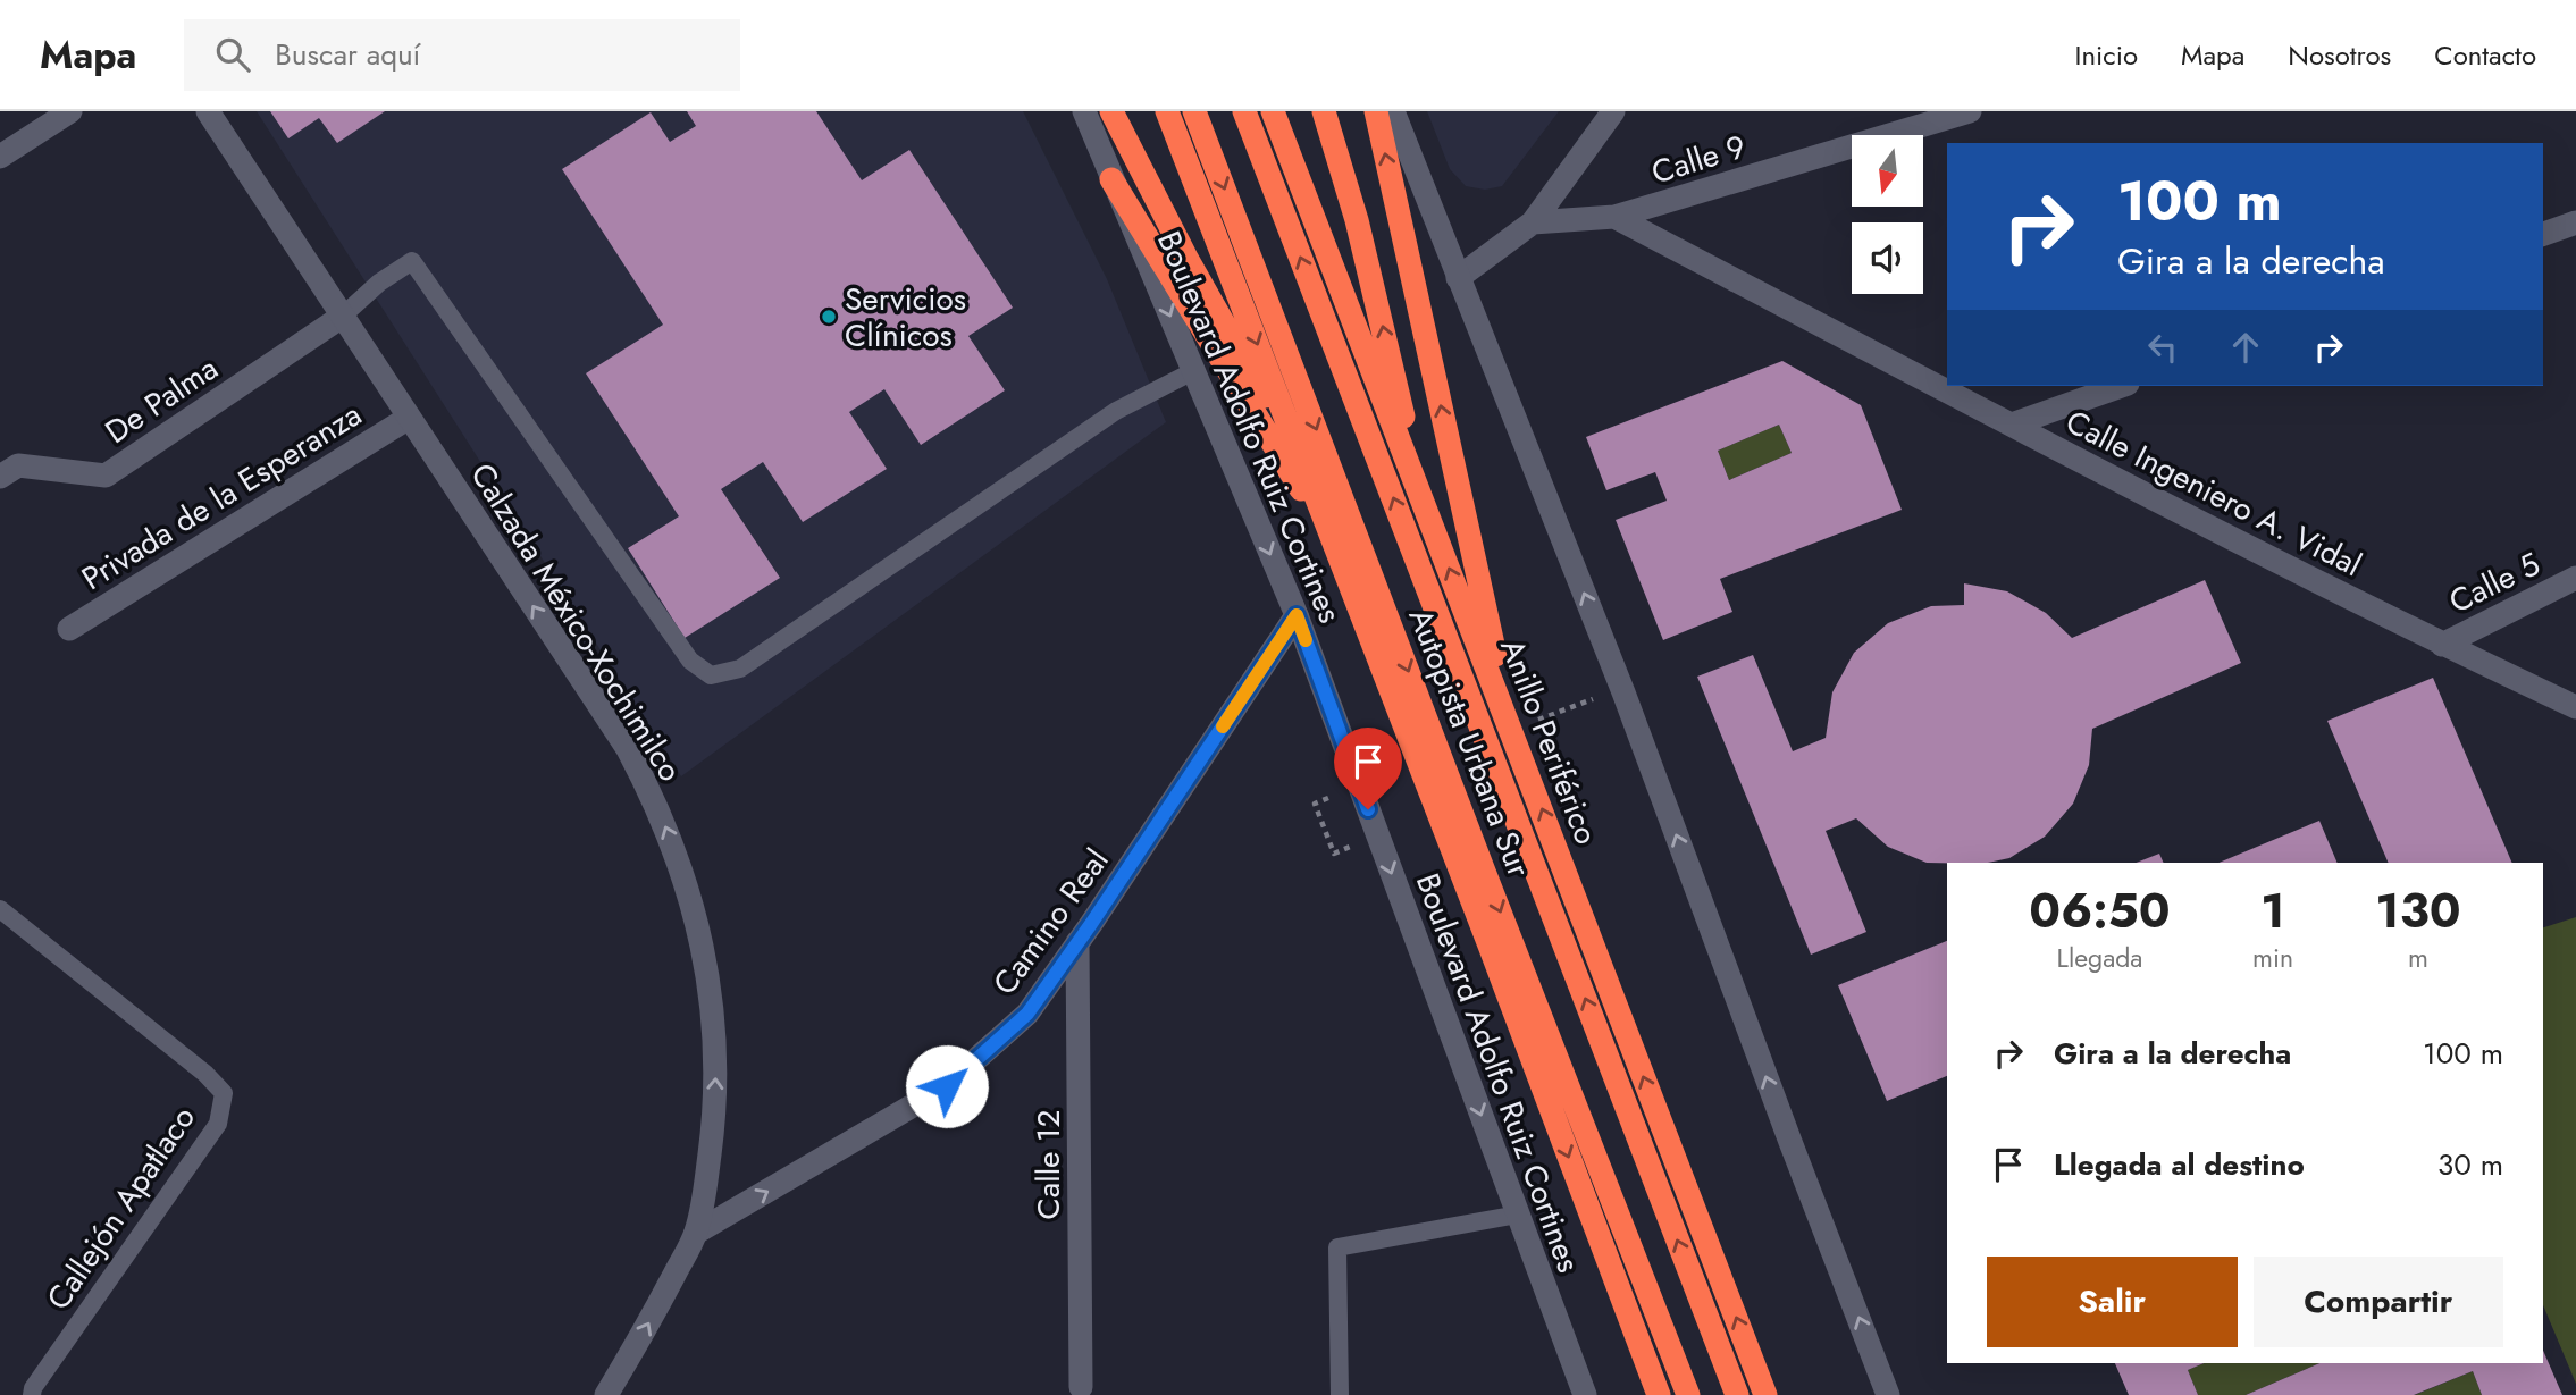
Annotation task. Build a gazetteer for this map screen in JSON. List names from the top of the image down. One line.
{"streets":{"highway":["Anillo Periférico","Autopista Urbana Sur"],"street":["Calle 9","De Palma","Boulevard Adolfo Ruiz Cortines","Calle Ingeniero A. Vidal","Privada de la Esperanza","Calle 5","Calzada México-Xochimilco","Camino Real","Calle 12"],"lane":["Callejón Apatlaco"]},"crossings":[["Calle 9","Calle Ingeniero A. Vidal"],["De Palma","Calzada México-Xochimilco"],["Boulevard Adolfo Ruiz Cortines","Camino Real"],["Calle Ingeniero A. Vidal","Calle 5"],["Privada de la Esperanza","Calzada México-Xochimilco"],["Calzada México-Xochimilco","Camino Real"],["Camino Real","Calle 12"]],"one_way":["Boulevard Adolfo Ruiz Cortines","Calzada México-Xochimilco","Camino Real"],"places":["Servicios Clínicos"],"north":"bottom","page":{"header":"Mapa","search":"Buscar aquí","nav":["Inicio","Mapa","Nosotros","Contacto"],"turn":["100 m","Gira a la derecha"],"eta":["06:50","Llegada","1","min","130","m"],"list":[{"name":"Gira a la derecha","value":"100 m"},{"name":"Llegada al destino","value":"30 m"}],"buttons":["Salir","Compartir"]}}
